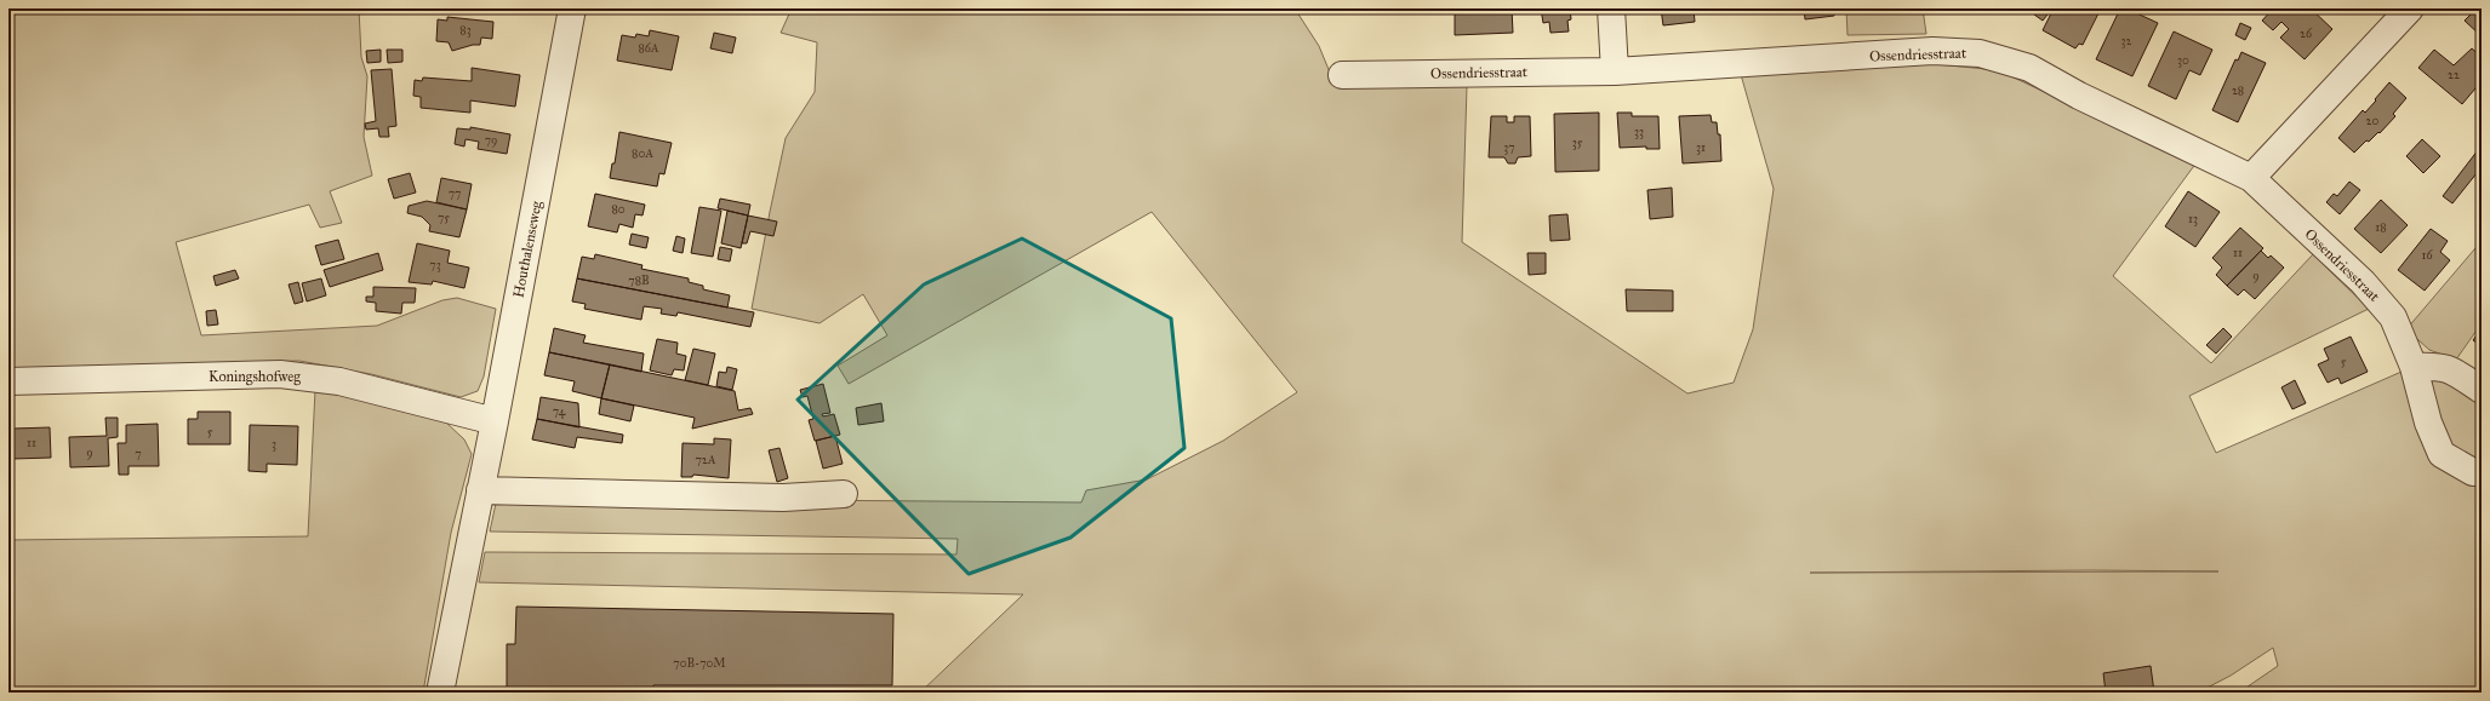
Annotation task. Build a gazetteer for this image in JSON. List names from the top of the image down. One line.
{"streets":{"street":["Ossendriesstraat","Houthalenseweg","Koningshofweg"]},"crossings":[["Houthalenseweg","Koningshofweg"]],"house_numbers":["83","26","32","86A","30","22","28","20","33","79","35","37","31","80A","77","80","75","13","18","11","16","73","9","78B","5","74","5","11","3","9","7","72A","70B-70M"]}
